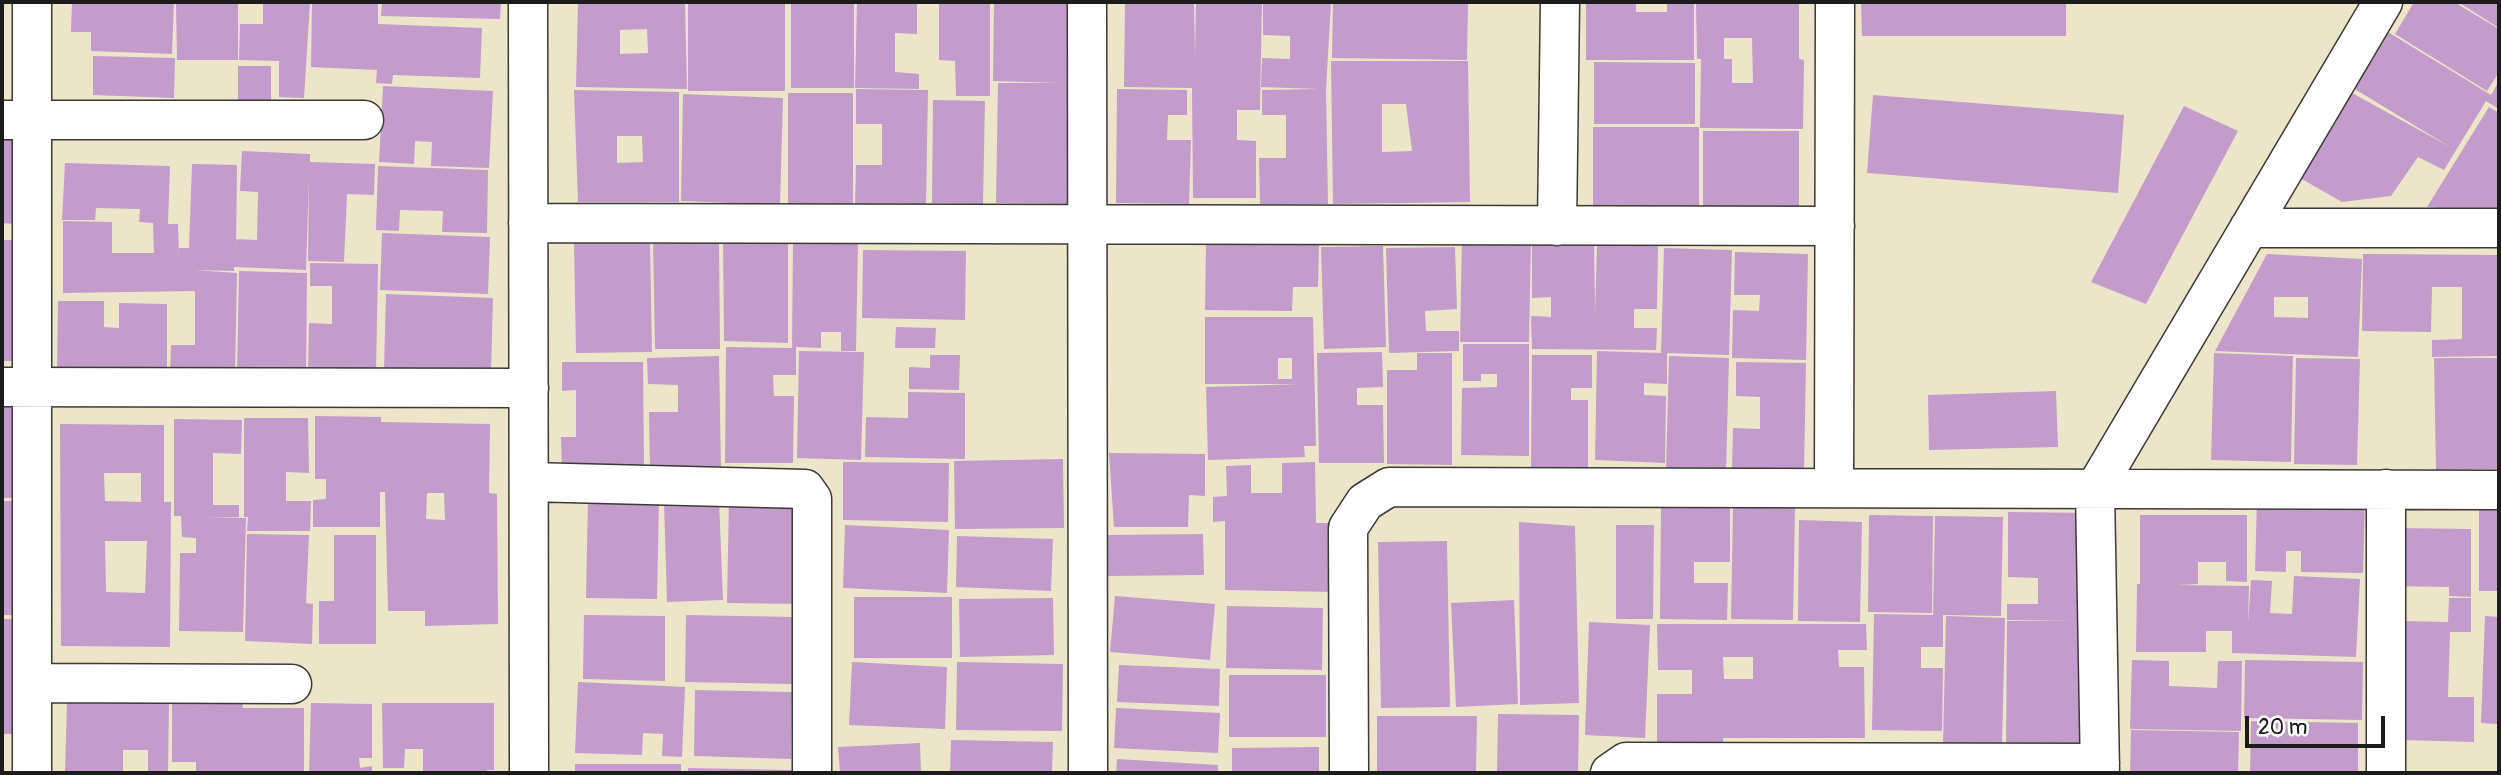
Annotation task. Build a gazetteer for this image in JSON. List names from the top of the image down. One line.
{"scale_bar":"20 m"}
